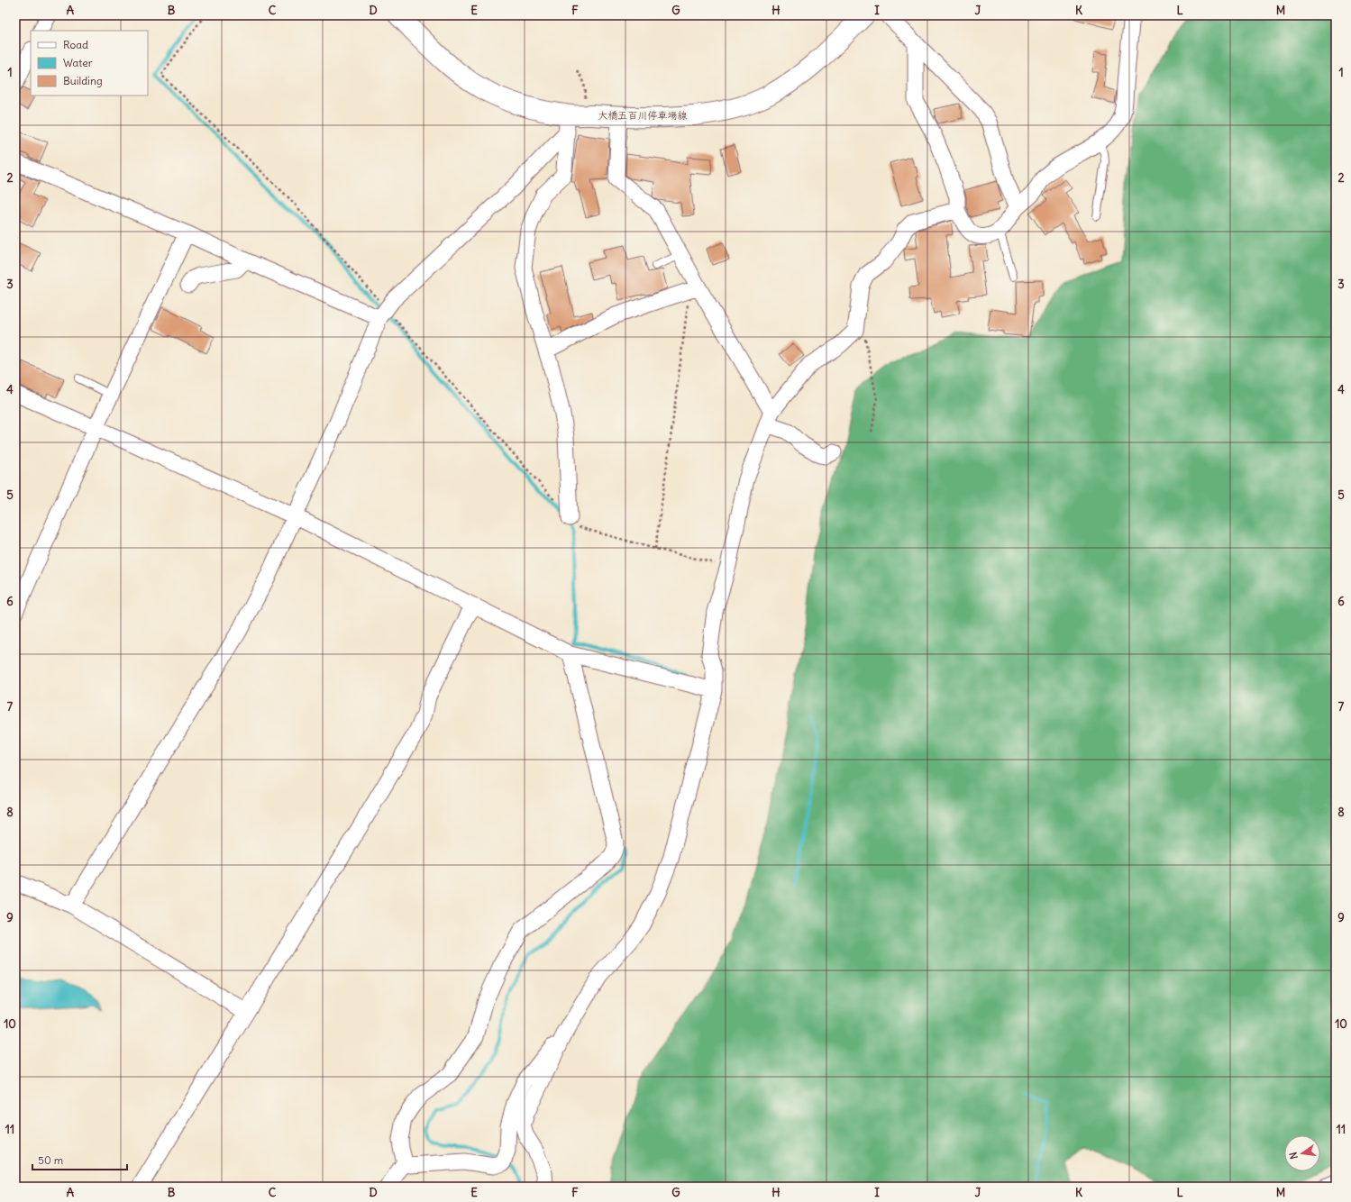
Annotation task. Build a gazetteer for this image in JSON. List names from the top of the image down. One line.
{"streets":{"main road":["大橋五百川停車場線"]},"legend":["Road","Water","Building"],"scale_bar":"50 m","north":"left","grid":{"columns":["A","B","C","D","E","F","G","H","I","J","K","L","M"],"rows":["1","2","3","4","5","6","7","8","9","10","11"]}}
